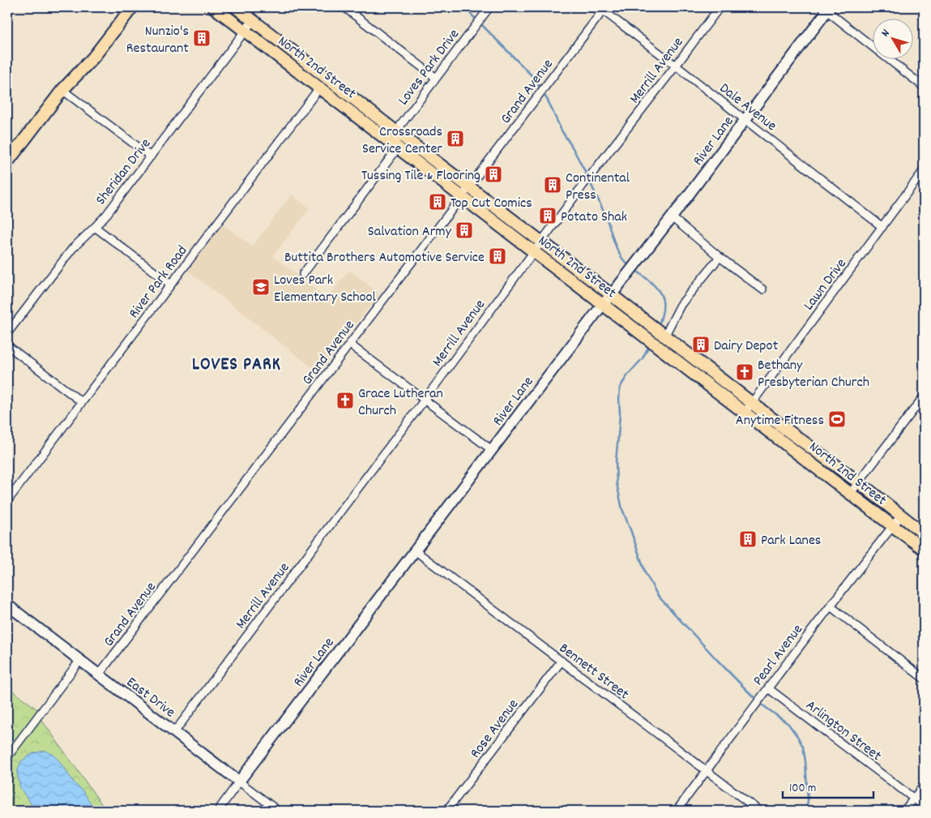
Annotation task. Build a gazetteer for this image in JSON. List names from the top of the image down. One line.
{"streets":{"main road":["North 2nd Street"],"street":["Loves Park Drive","Merrill Avenue","Grand Avenue","Dale Avenue","River Lane","Sheridan Drive","River Park Road","Lawn Drive","Pearl Avenue","Bennett Street","East Drive","Rose Avenue","Arlington Street"]},"crossings":[["North 2nd Street","Loves Park Drive"],["North 2nd Street","Merrill Avenue"],["North 2nd Street","Grand Avenue"],["North 2nd Street","River Lane"],["North 2nd Street","Sheridan Drive"],["North 2nd Street","River Park Road"],["North 2nd Street","Lawn Drive"],["North 2nd Street","Pearl Avenue"],["Merrill Avenue","Dale Avenue"],["Merrill Avenue","East Drive"],["Grand Avenue","Dale Avenue"],["Grand Avenue","East Drive"],["Dale Avenue","River Lane"],["Dale Avenue","Lawn Drive"],["River Lane","Bennett Street"],["River Lane","East Drive"],["Pearl Avenue","Bennett Street"],["Pearl Avenue","Arlington Street"],["Bennett Street","Rose Avenue"]],"districts":["LOVES PARK"],"places":{"building":["Nunzio's Restaurant","Crossroads Service Center","Tussing Tile & Flooring","Continental Press","Top Cut Comics","Potato Shak","Salvation Army","Buttita Brothers Automotive Service","Dairy Depot","Park Lanes"],"school or university":["Loves Park Elementary School"],"church":["Bethany Presbyterian Church","Grace Lutheran Church"],"sports":["Anytime Fitness"]},"scale_bar":"100 m","north":"top left"}
